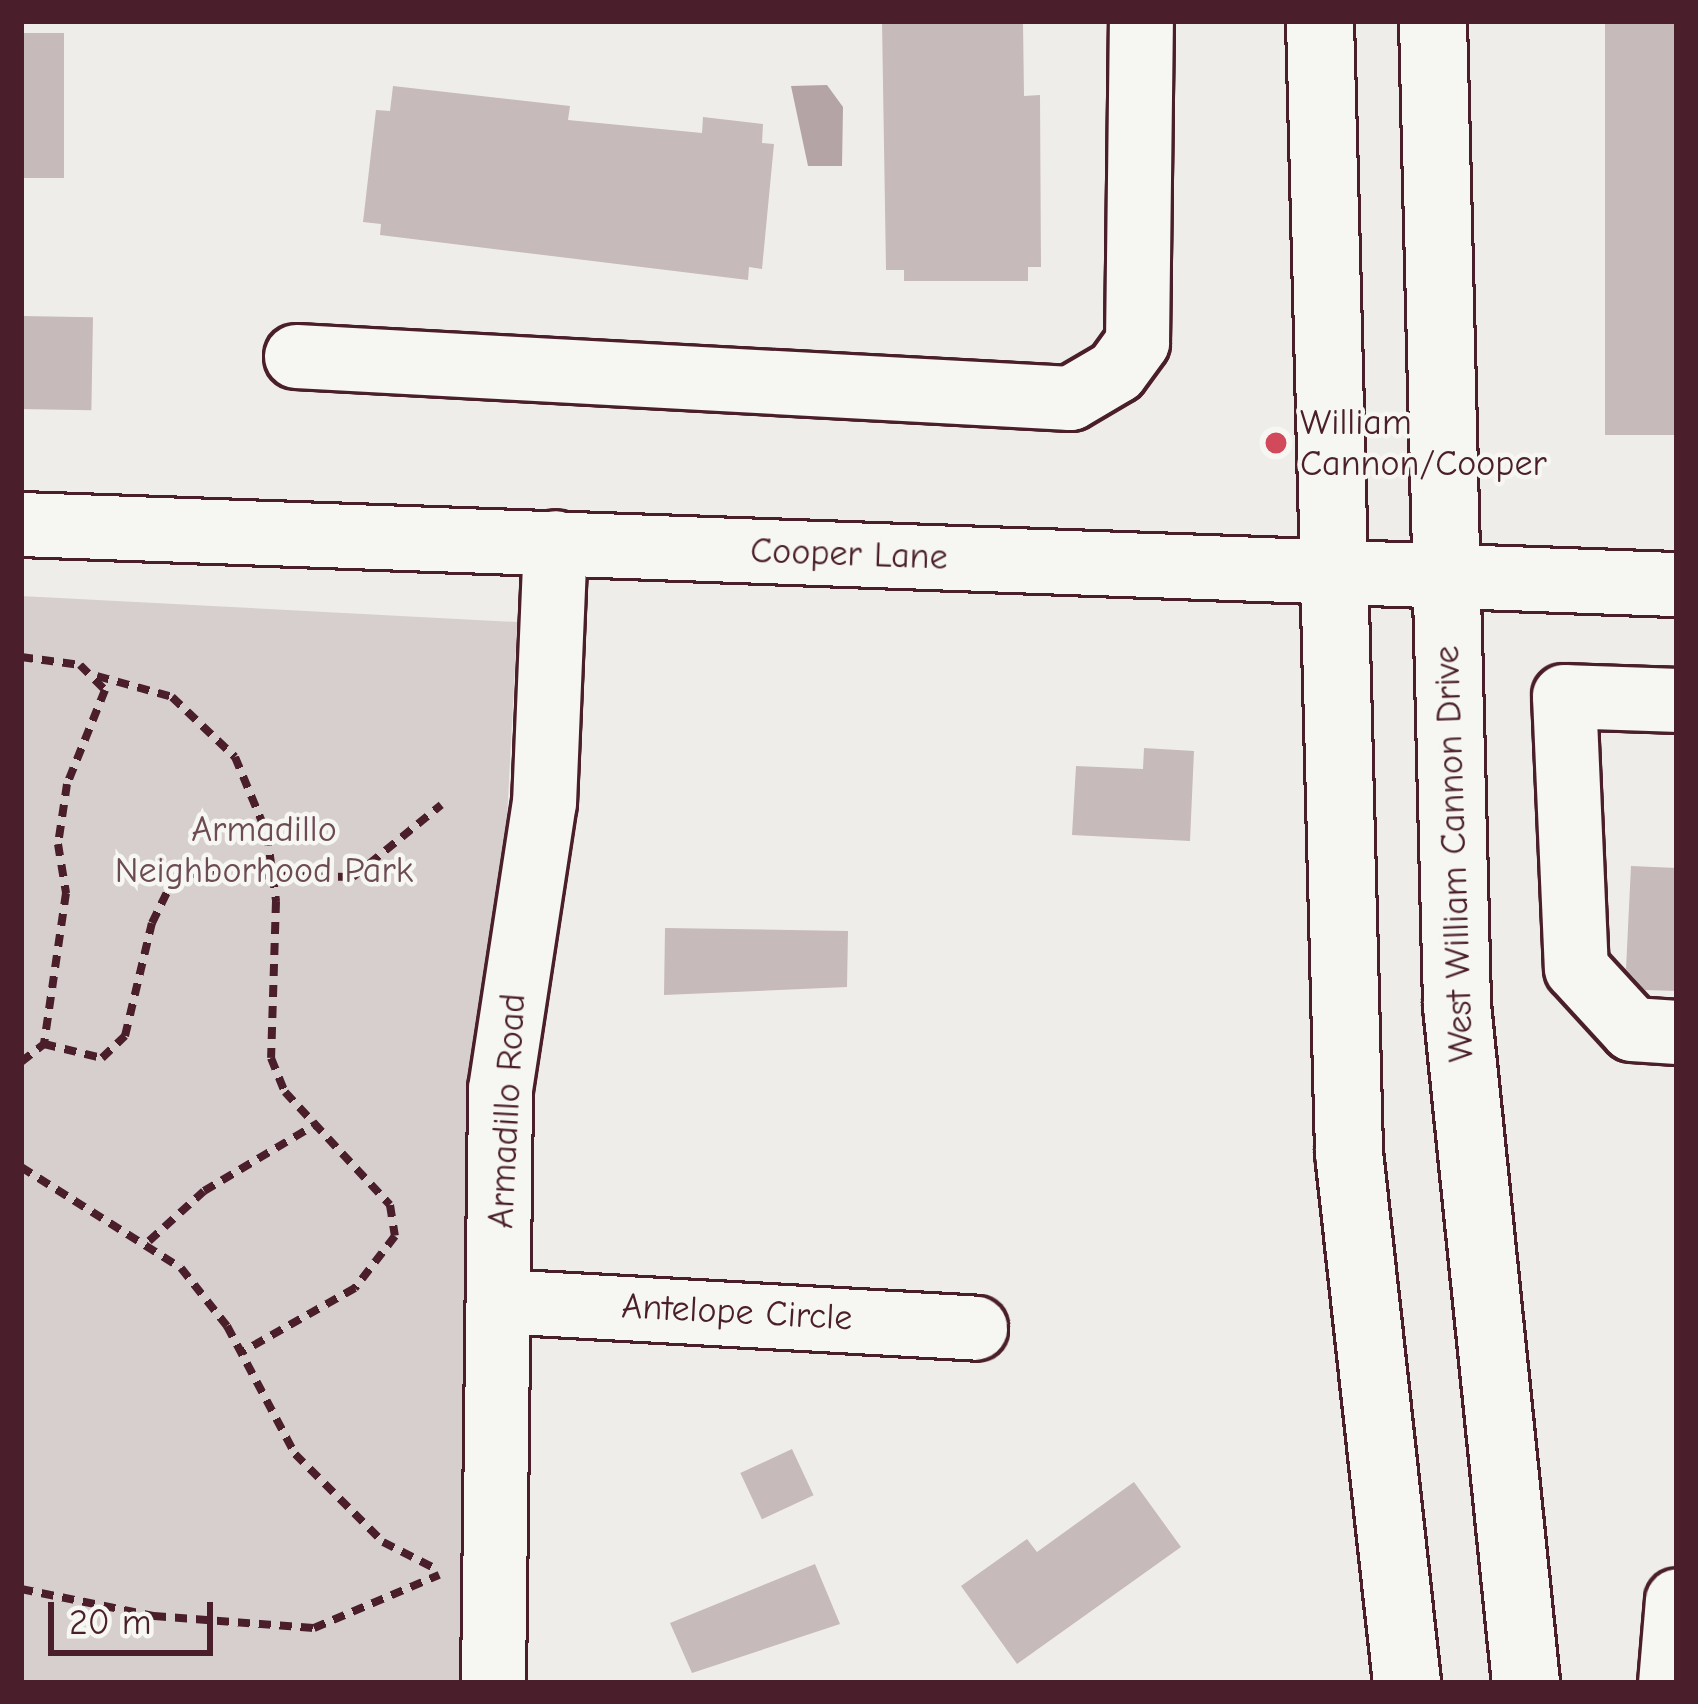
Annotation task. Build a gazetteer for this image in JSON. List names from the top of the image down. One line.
{"streets":{"main road":["West William Cannon Drive"],"street":["Cooper Lane","Armadillo Road","Antelope Circle"]},"crossings":[["Cooper Lane","West William Cannon Drive"],["Cooper Lane","Armadillo Road"],["Armadillo Road","Antelope Circle"]],"parks":["Armadillo Neighborhood Park"],"places":["William Cannon/Cooper"],"scale_bar":"20 m"}
